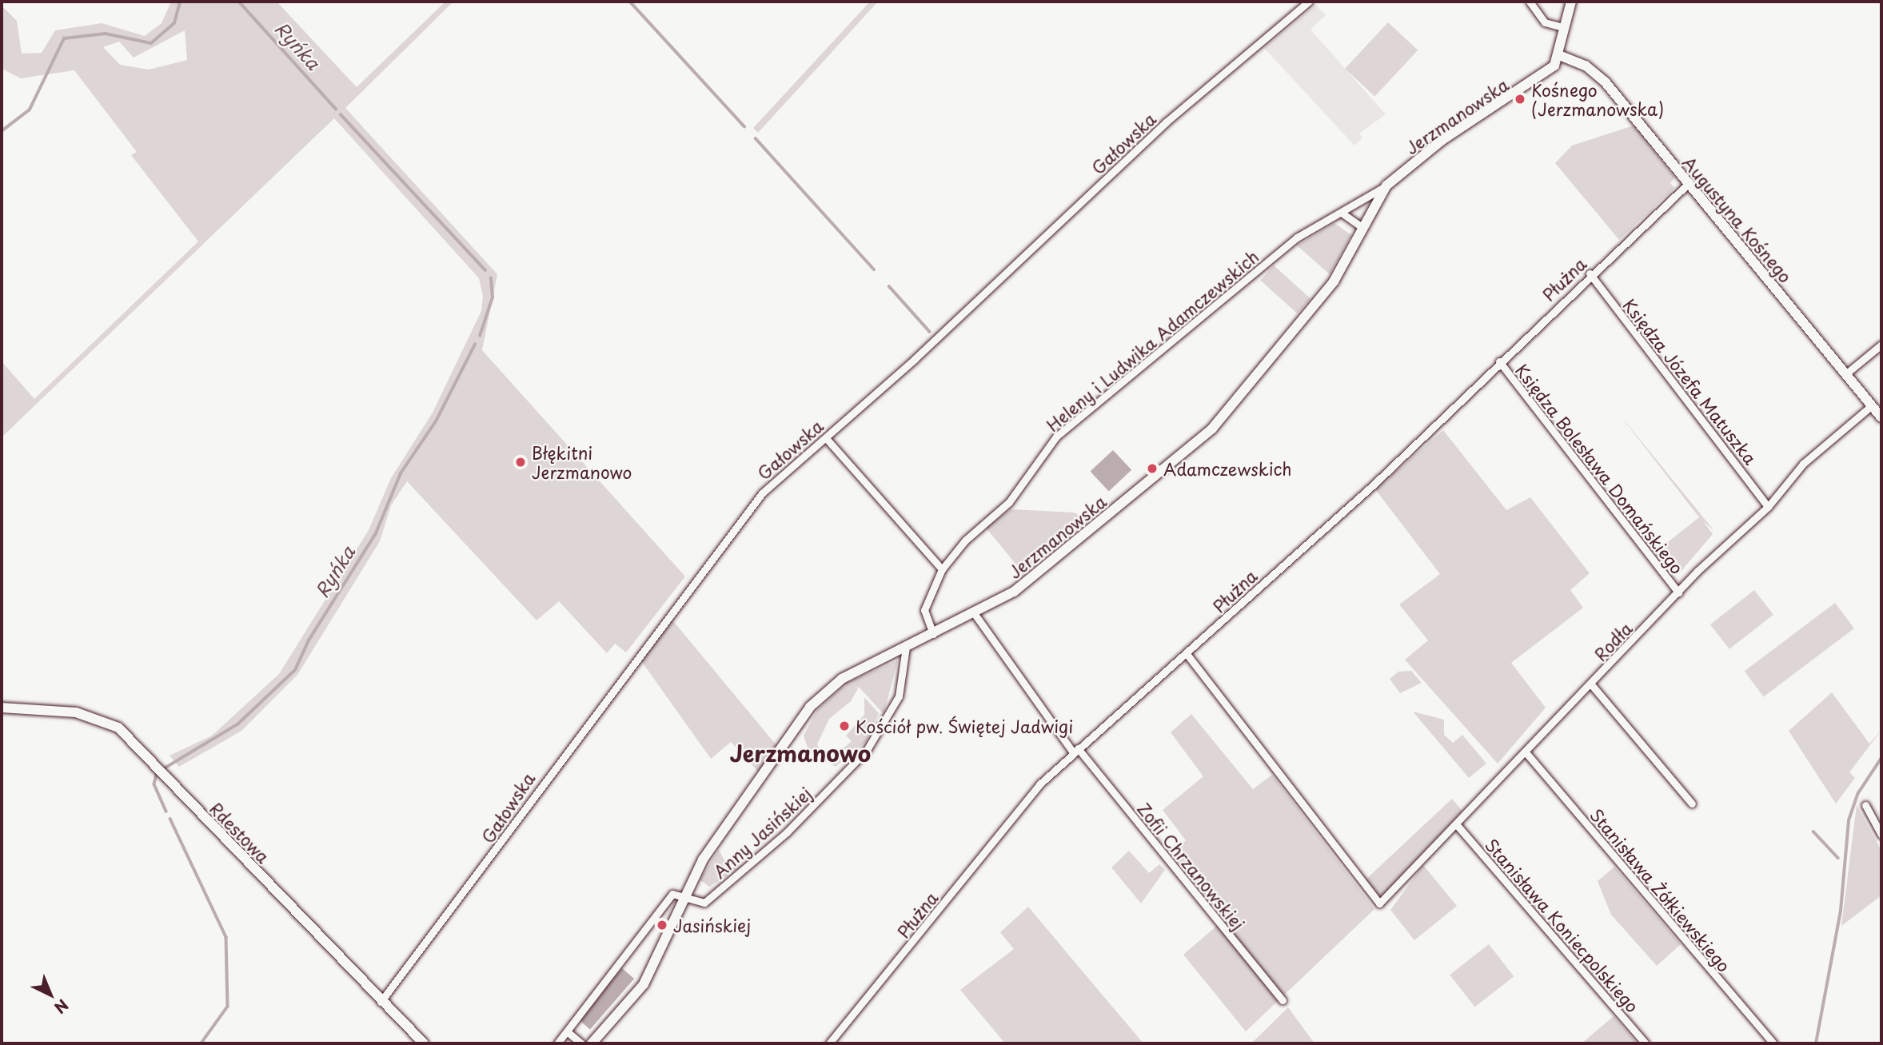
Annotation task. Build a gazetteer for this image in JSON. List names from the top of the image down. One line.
{"streets":{"street":["Jerzmanowska","Gałowska","Augustyna Kośnego","Płużna","Heleny i Ludwika Adamczewskich","Księdza Józefa Matuszka","Księdza Bolesława Domańskiego","Rodła","Rdestowa","Anny Jasińskiej","Zofii Chrzanowskiej","Stanisława Żółkiewskiego","Stanisława Koniecpolskiego"]},"crossings":[["Jerzmanowska","Augustyna Kośnego"],["Jerzmanowska","Heleny i Ludwika Adamczewskich"],["Jerzmanowska","Anny Jasińskiej"],["Jerzmanowska","Zofii Chrzanowskiej"],["Gałowska","Rdestowa"],["Augustyna Kośnego","Płużna"],["Augustyna Kośnego","Rodła"],["Płużna","Księdza Józefa Matuszka"],["Płużna","Księdza Bolesława Domańskiego"],["Płużna","Rodła"],["Płużna","Zofii Chrzanowskiej"],["Księdza Józefa Matuszka","Rodła"],["Księdza Bolesława Domańskiego","Rodła"],["Rodła","Stanisława Żółkiewskiego"],["Rodła","Stanisława Koniecpolskiego"]],"districts":["Jerzmanowo"],"water":["Ryńka"],"places":["Kośnego (Jerzmanowska)","Błękitni Jerzmanowo","Adamczewskich","Kościół pw. Świętej Jadwigi","Jasińskiej"],"north":"bottom right"}
